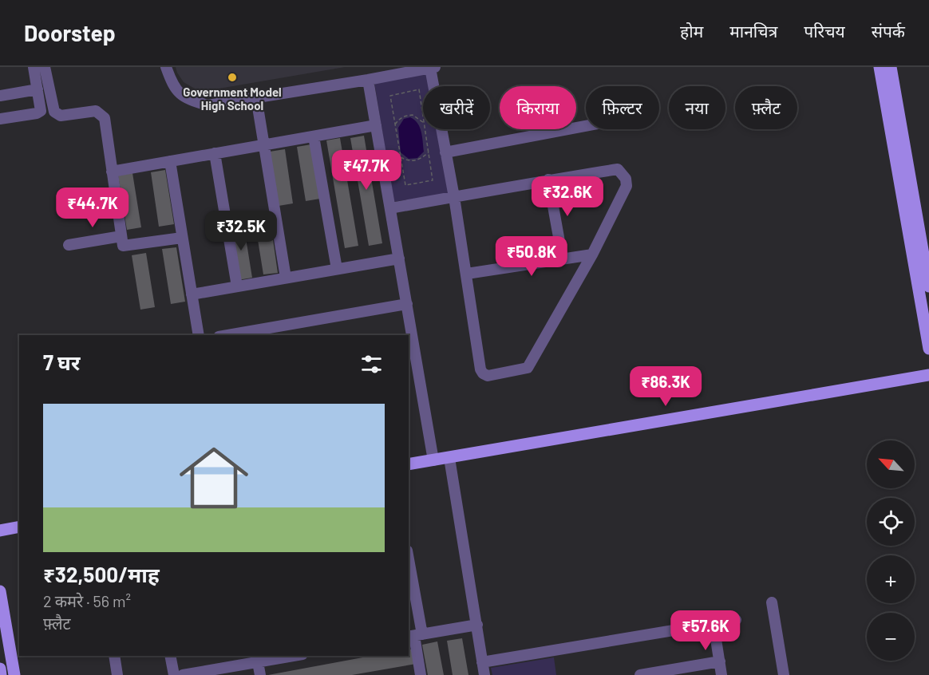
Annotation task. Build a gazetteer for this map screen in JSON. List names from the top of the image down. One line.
{"places":["Government Model High School"],"north":"top left","page":{"header":"Doorstep","nav":["होम","मानचित्र","परिचय","संपर्क"],"chip":["खरीदें","किराया","फ़िल्टर","नया","फ़्लैट"],"price":["₹47.7K","₹32.6K","₹44.7K","₹32.5K","₹50.8K","₹86.3K","₹57.6K"],"heading":"7 घर","list":[{"name":"₹32,500/माह","note":"2 कमरे · 56 m² · फ़्लैट"}],"map_buttons":["+","−"]}}
